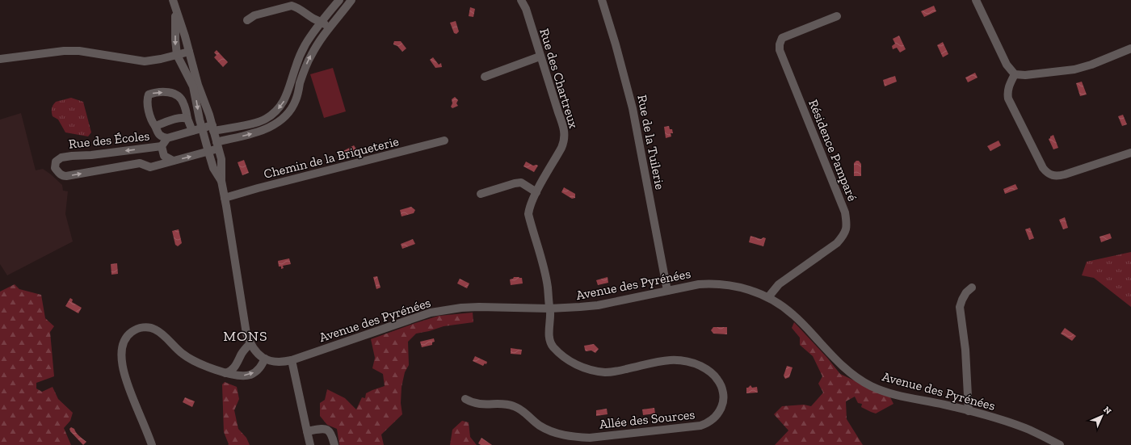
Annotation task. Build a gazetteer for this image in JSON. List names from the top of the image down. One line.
{"streets":{"street":["Rue des Chartreux","Rue des Écoles","Rue de la Tuilerie","Résidence Pamparé","Chemin de la Briqueterie","Avenue des Pyrénées","Allée des Sources"]},"crossings":[["Rue des Chartreux","Avenue des Pyrénées"],["Rue des Chartreux","Allée des Sources"],["Rue des Écoles","Avenue des Pyrénées"],["Rue de la Tuilerie","Avenue des Pyrénées"],["Résidence Pamparé","Avenue des Pyrénées"],["Chemin de la Briqueterie","Avenue des Pyrénées"],["Avenue des Pyrénées","Allée des Sources"]],"districts":["MONS"],"north":"top right"}
